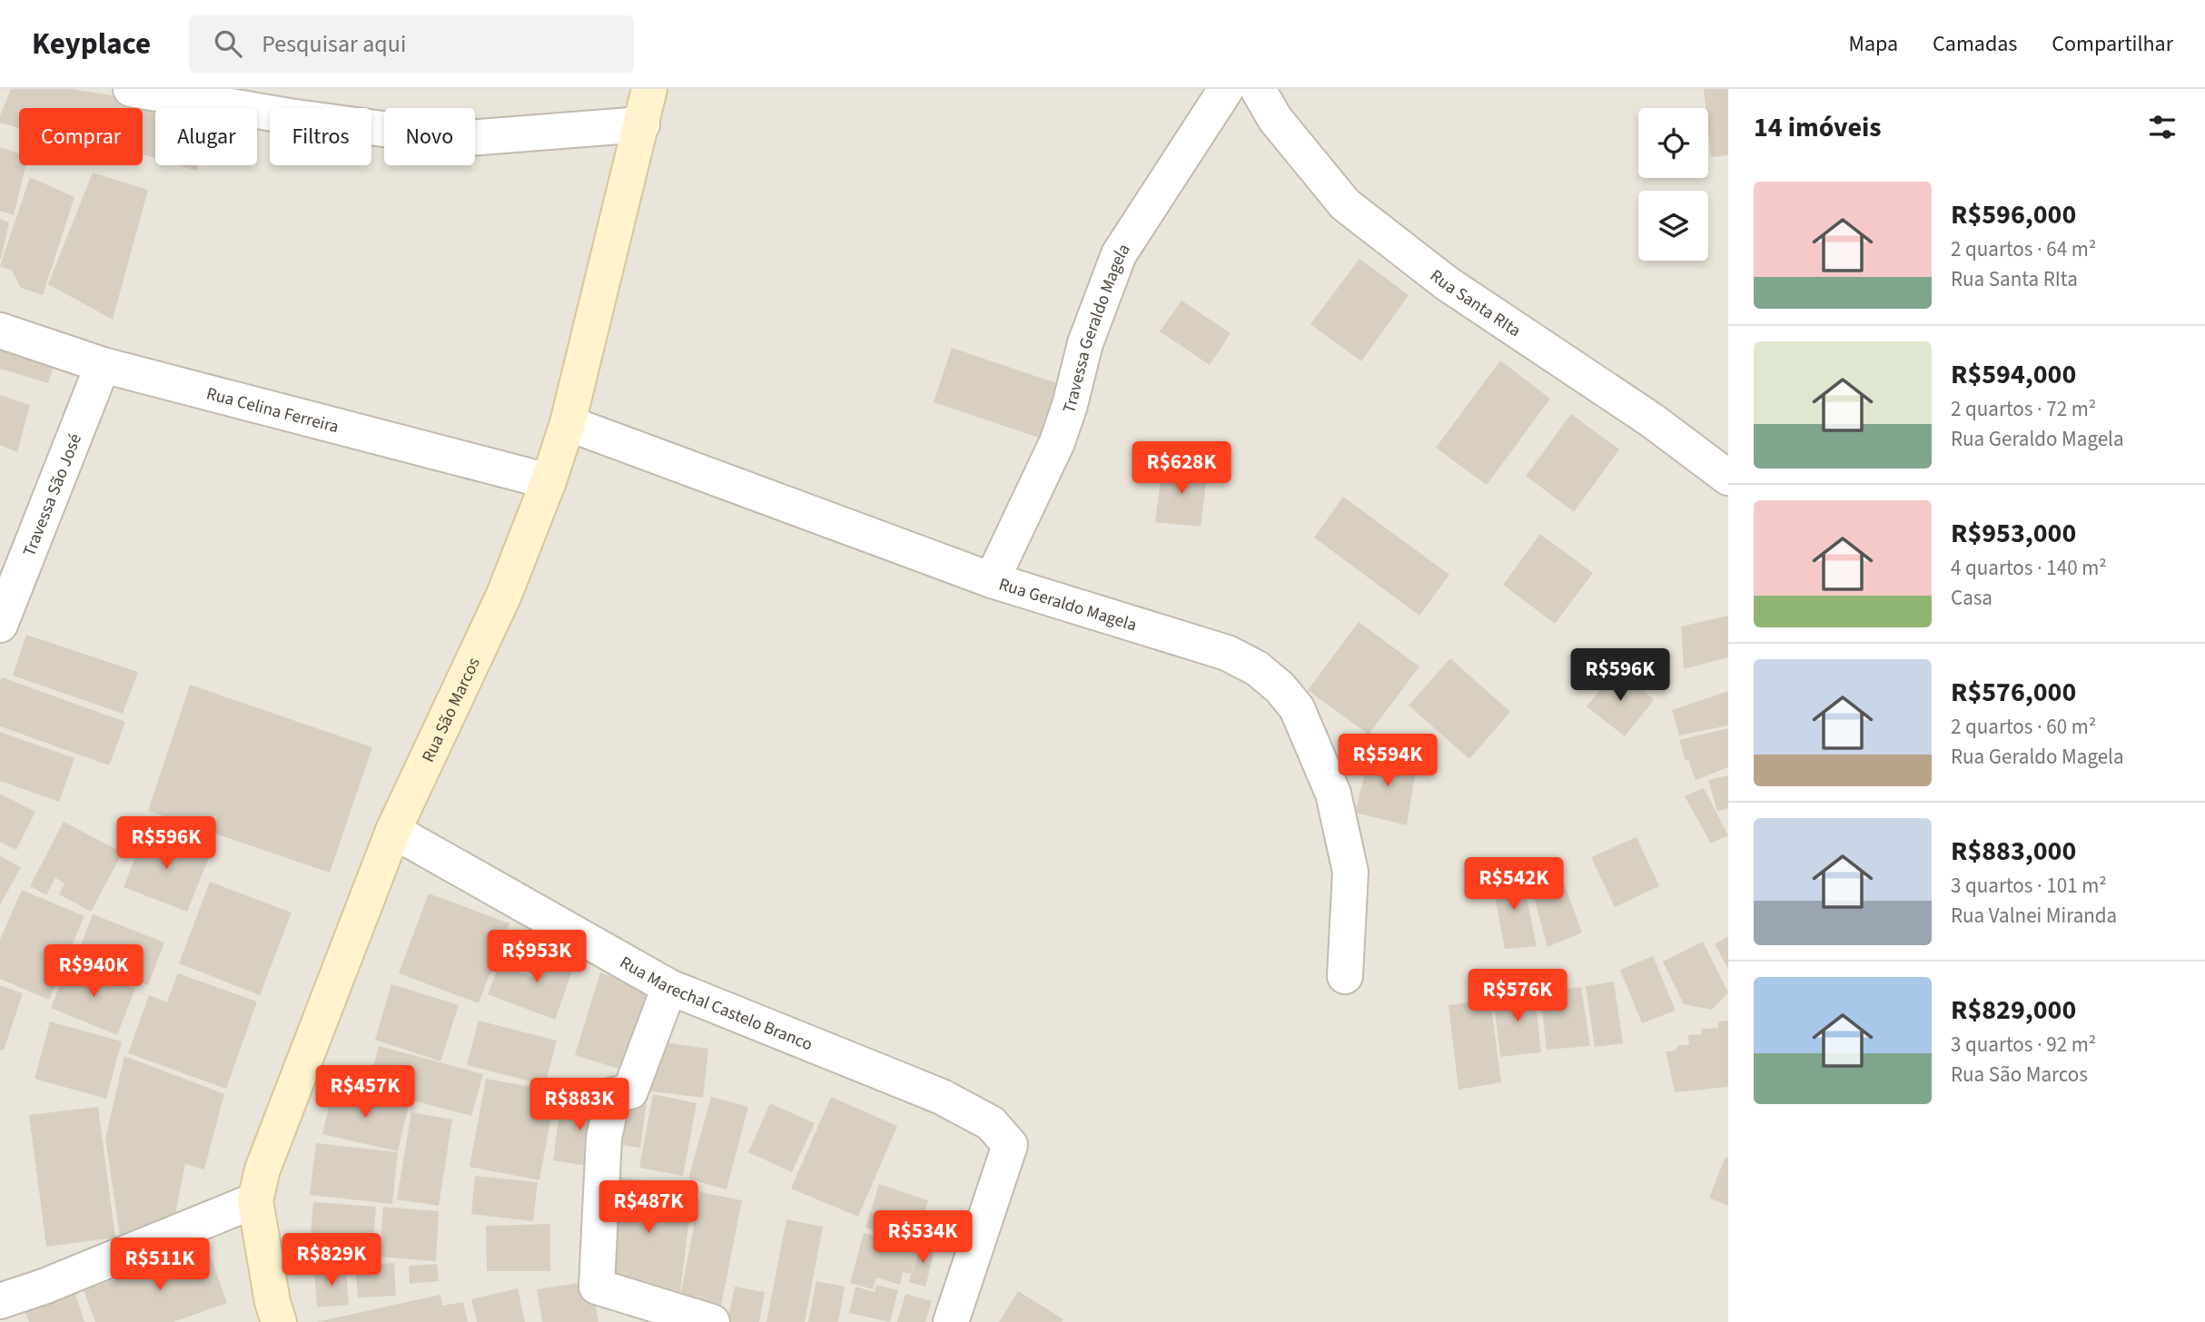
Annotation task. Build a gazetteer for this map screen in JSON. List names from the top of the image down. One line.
{"streets":{"main road":["Rua São Marcos"],"street":["Rua Santa RIta","Travessa Geraldo Magela","Rua Celina Ferreira","Travessa São José","Rua Geraldo Magela","Rua Marechal Castelo Branco"]},"crossings":[["Travessa Geraldo Magela","Rua Geraldo Magela"],["Rua Celina Ferreira","Travessa São José"],["Rua Celina Ferreira","Rua São Marcos"],["Rua Geraldo Magela","Rua São Marcos"],["Rua São Marcos","Rua Marechal Castelo Branco"]],"page":{"header":"Keyplace","search":"Pesquisar aqui","nav":["Mapa","Camadas","Compartilhar"],"heading":"14 imóveis","chip":["Comprar","Alugar","Filtros","Novo"],"list":[{"name":"R$596,000","note":"2 quartos · 64 m² · Rua Santa RIta"},{"name":"R$594,000","note":"2 quartos · 72 m² · Rua Geraldo Magela"},{"name":"R$953,000","note":"4 quartos · 140 m² · Casa"},{"name":"R$576,000","note":"2 quartos · 60 m² · Rua Geraldo Magela"},{"name":"R$883,000","note":"3 quartos · 101 m² · Rua Valnei Miranda"},{"name":"R$829,000","note":"3 quartos · 92 m² · Rua São Marcos"}],"price":["R$628K","R$596K","R$594K","R$596K","R$542K","R$953K","R$940K","R$576K","R$457K","R$883K","R$487K","R$534K","R$829K","R$511K"]}}
